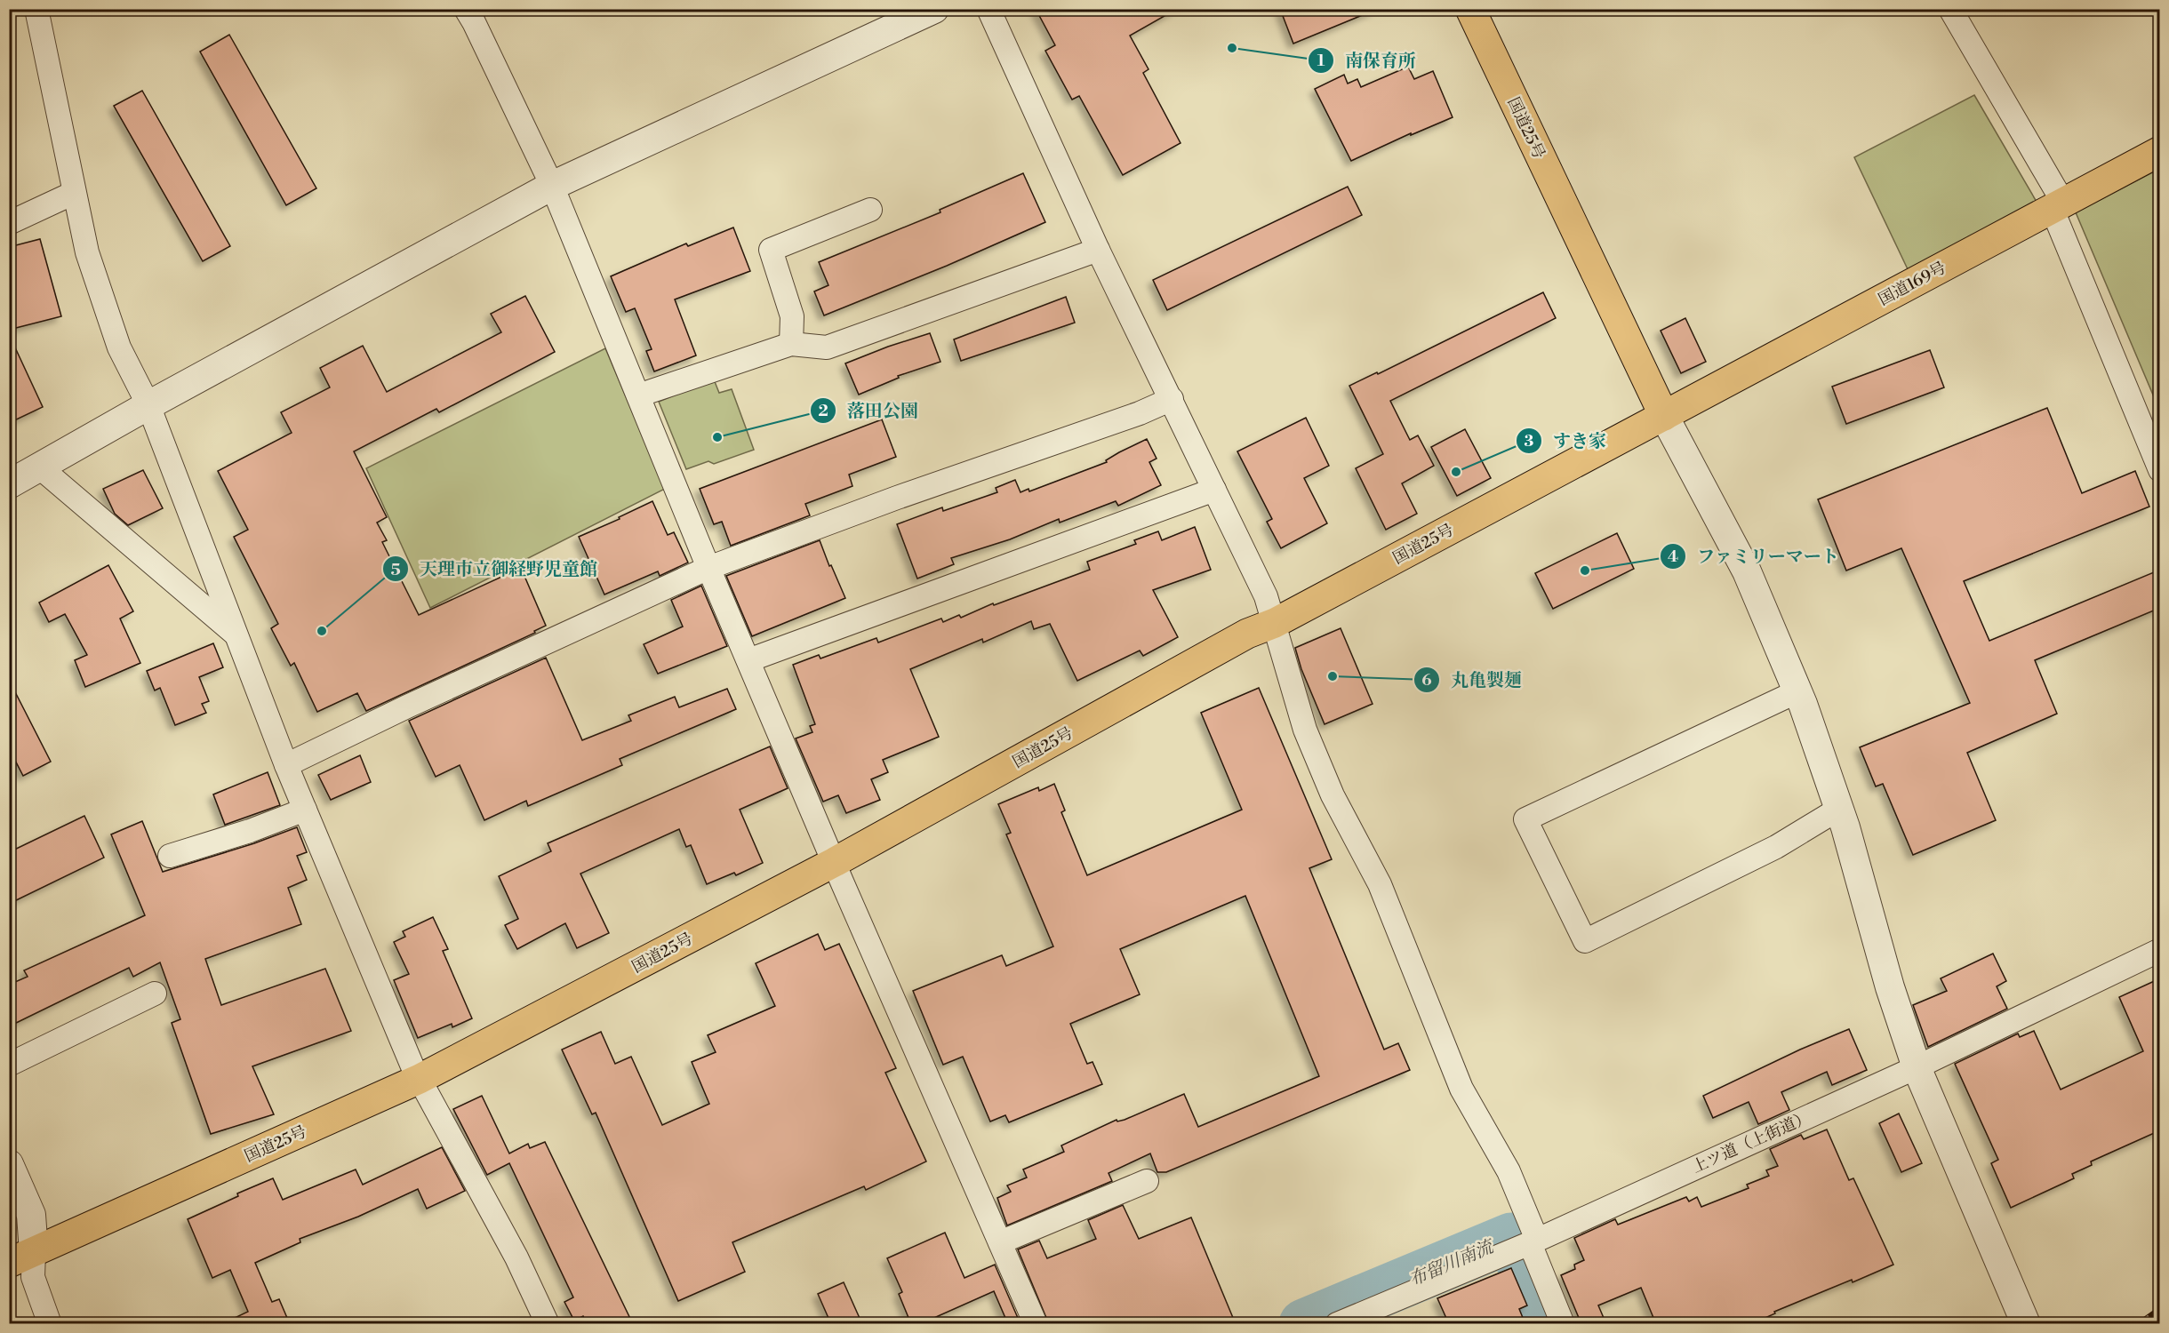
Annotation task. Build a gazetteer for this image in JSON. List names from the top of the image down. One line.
{"streets":{"highway":["国道25号","国道169号"],"street":["上ツ道（上街道）"]},"crossings":[["国道25号","国道169号"]],"water":["布留川南流"],"places":["南保育所","落田公園","すき家","ファミリーマート","天理市立御経野児童館","丸亀製麺"]}
